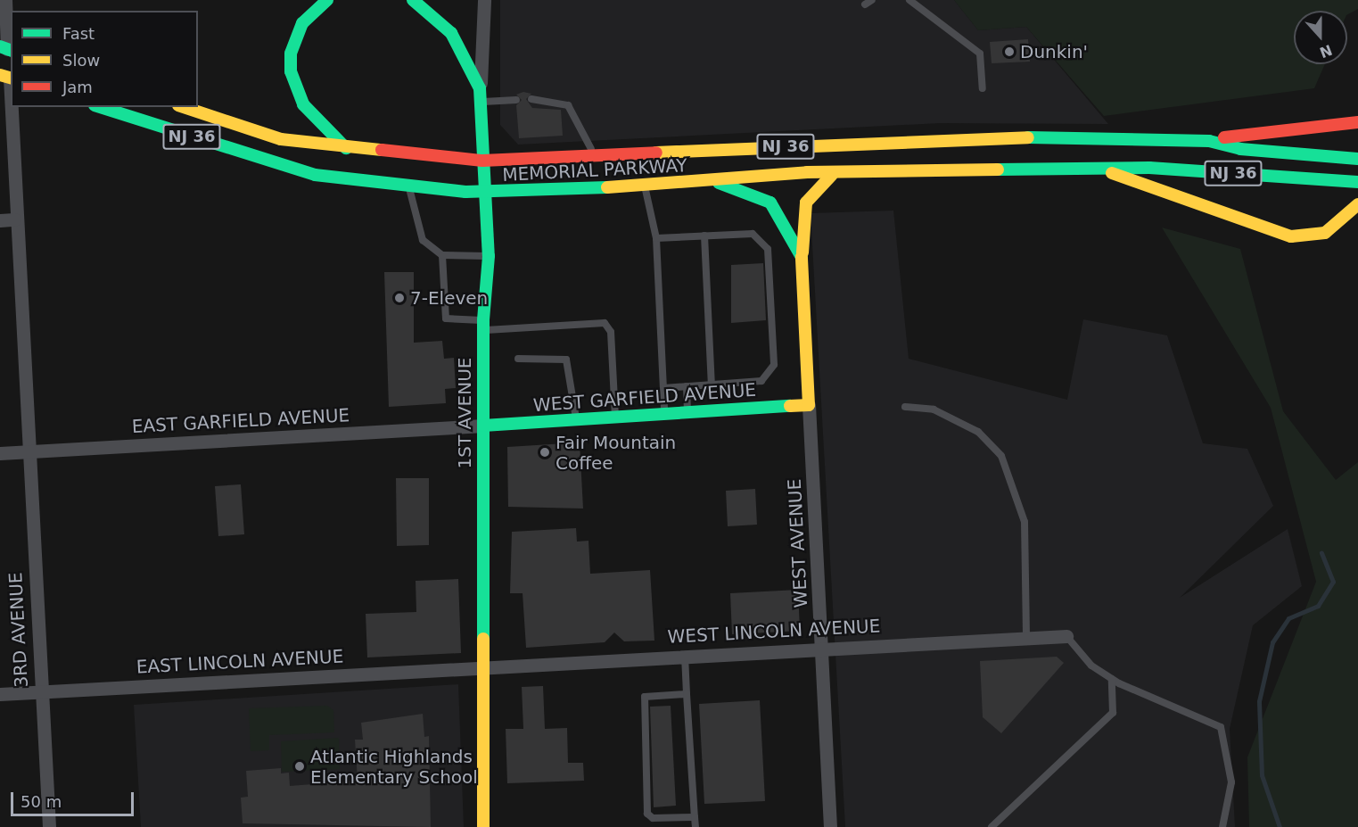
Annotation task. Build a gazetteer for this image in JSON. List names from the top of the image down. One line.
{"streets":{"main road":["NJ 36","MEMORIAL PARKWAY","WEST GARFIELD AVENUE","1ST AVENUE","WEST AVENUE"],"street":["EAST GARFIELD AVENUE","3RD AVENUE","WEST LINCOLN AVENUE","EAST LINCOLN AVENUE"]},"crossings":[["NJ 36","MEMORIAL PARKWAY"],["MEMORIAL PARKWAY","1ST AVENUE"],["WEST GARFIELD AVENUE","1ST AVENUE"],["WEST GARFIELD AVENUE","EAST GARFIELD AVENUE"],["WEST GARFIELD AVENUE","WEST AVENUE"],["1ST AVENUE","EAST GARFIELD AVENUE"],["1ST AVENUE","WEST LINCOLN AVENUE"],["1ST AVENUE","EAST LINCOLN AVENUE"],["EAST GARFIELD AVENUE","3RD AVENUE"],["WEST AVENUE","WEST LINCOLN AVENUE"],["3RD AVENUE","EAST LINCOLN AVENUE"],["WEST LINCOLN AVENUE","EAST LINCOLN AVENUE"]],"places":["Dunkin'","7-Eleven","Fair Mountain Coffee","Atlantic Highlands Elementary School"],"legend":["Fast","Slow","Jam"],"scale_bar":"50 m","north":"bottom"}
